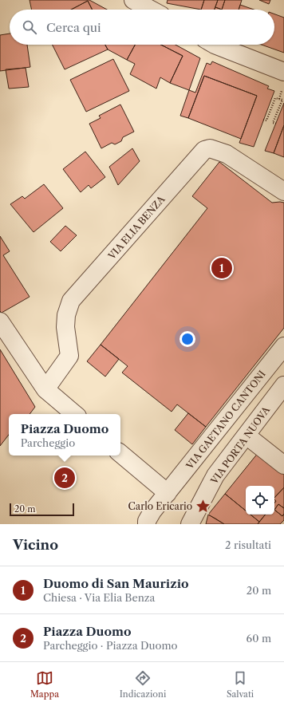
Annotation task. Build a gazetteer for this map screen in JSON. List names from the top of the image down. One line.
{"streets":{"street":["VIA ELIA BENZA","VIA GAETANO CANTONI","VIA PORTA NUOVA"]},"places":{"place":["Carlo Ericario"]},"scale_bar":"20 m","page":{"search":"Cerca qui","pins":["1","2"],"popup":["Piazza Duomo","Parcheggio"],"scale":"20 m","heading":["Vicino","2 risultati"],"list":[{"mark":"1","name":"Duomo di San Maurizio","note":"Chiesa · Via Elia Benza","value":"20 m"},{"mark":"2","name":"Piazza Duomo","note":"Parcheggio · Piazza Duomo","value":"60 m"}],"nav":["Mappa","Indicazioni","Salvati"]}}
